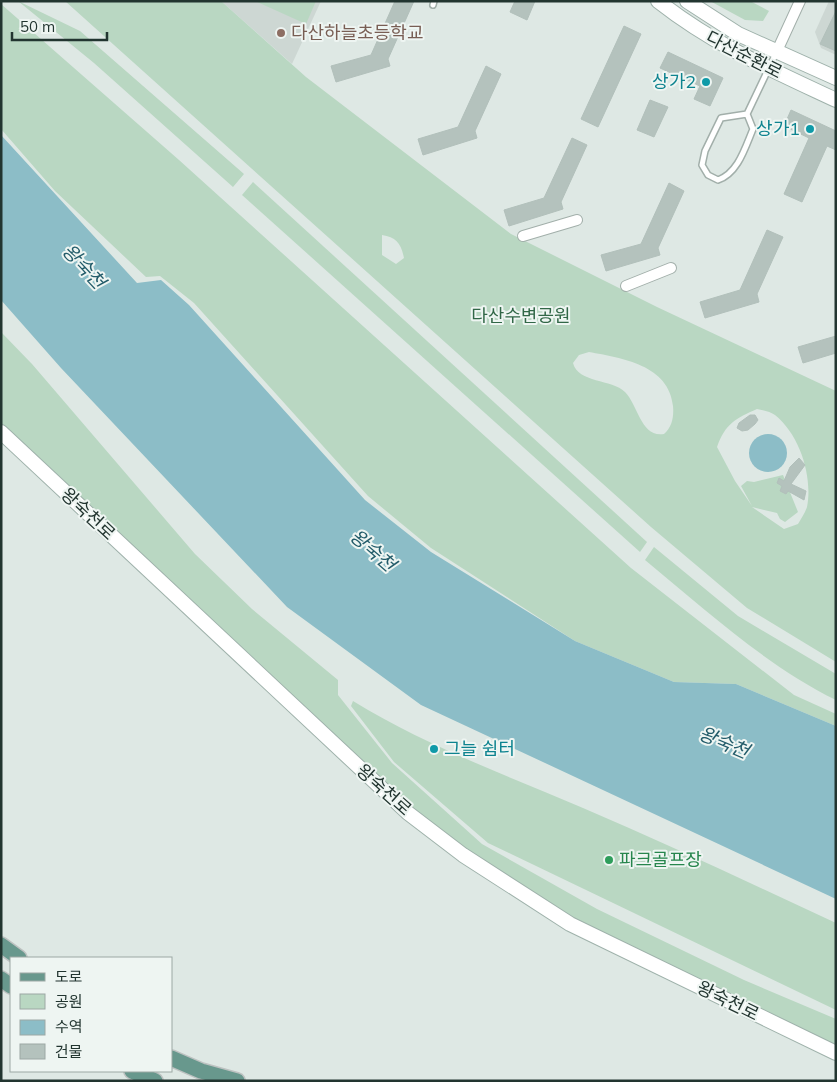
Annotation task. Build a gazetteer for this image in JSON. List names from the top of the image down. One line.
{"streets":{"street":["다산순환로","왕숙천로"]},"water":["왕숙천"],"parks":["다산수변공원"],"places":["다산하늘초등학교","상가2","상가1","그늘 쉼터","파크골프장"],"legend":["도로","공원","수역","건물"],"scale_bar":"50 m"}
